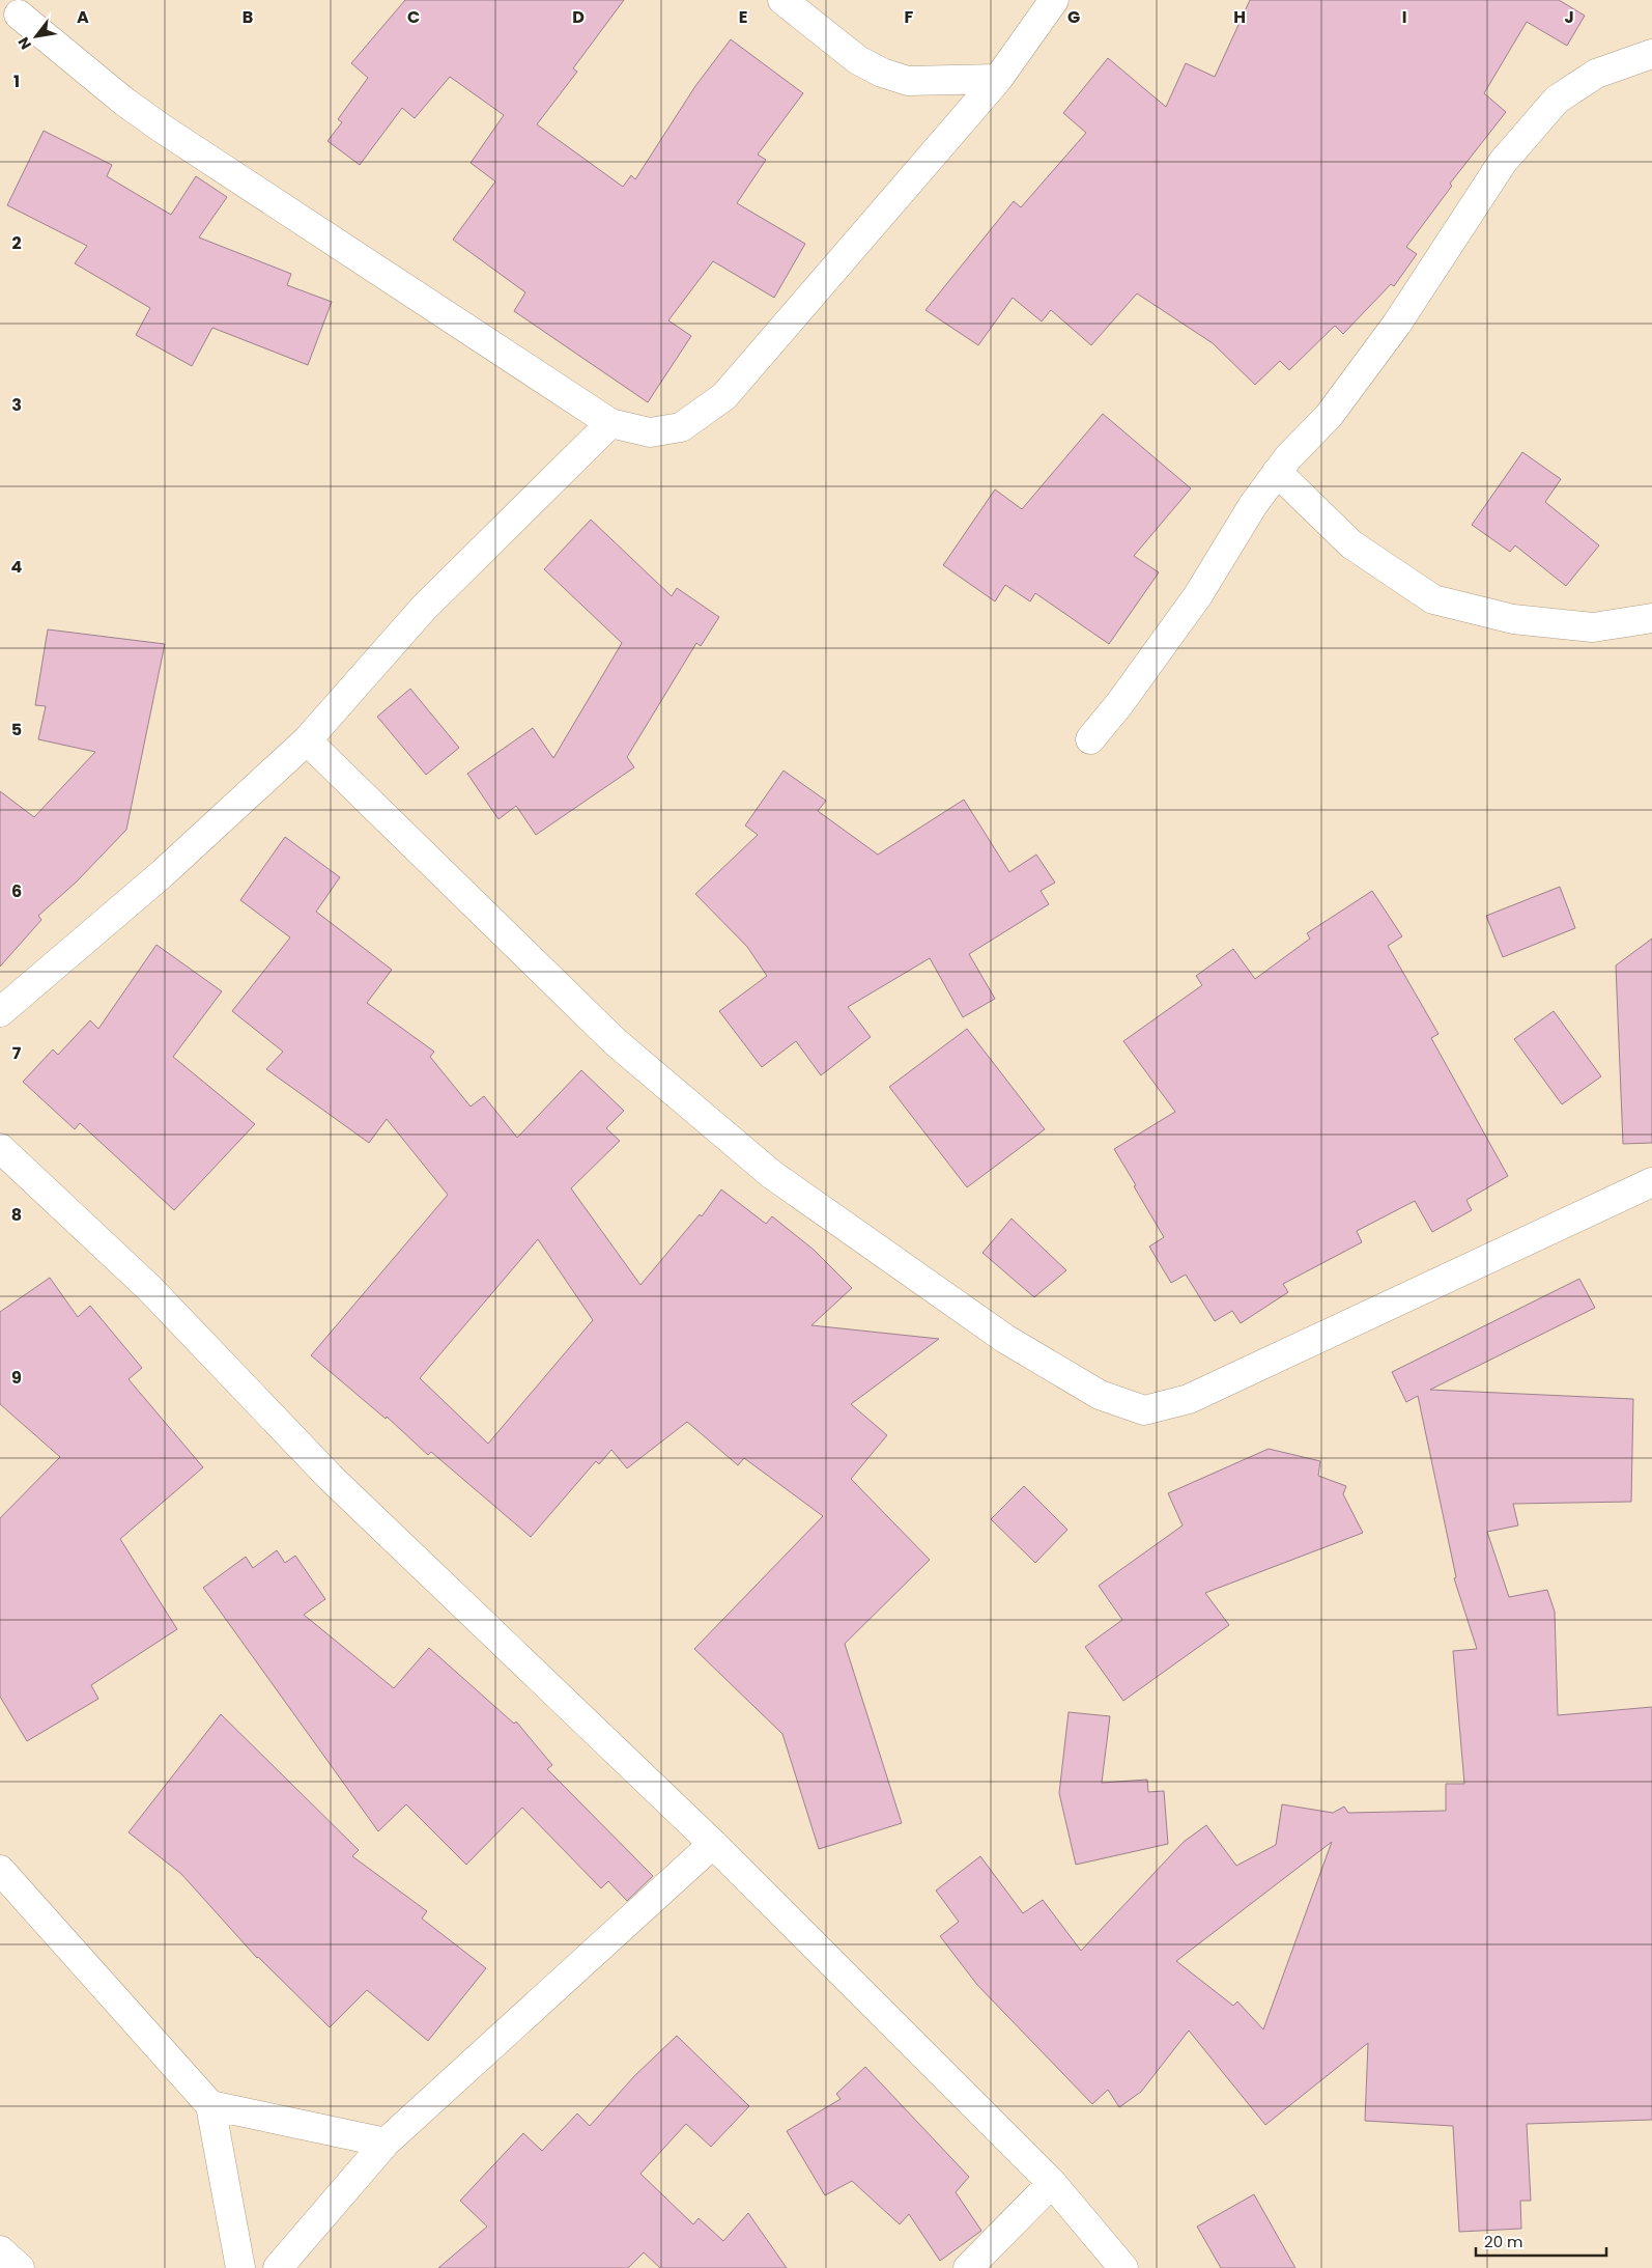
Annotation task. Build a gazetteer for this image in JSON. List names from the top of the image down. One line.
{"scale_bar":"20 m","north":"bottom left","grid":{"columns":["A","B","C","D","E","F","G","H","I","J"],"rows":["1","2","3","4","5","6","7","8","9"]}}
